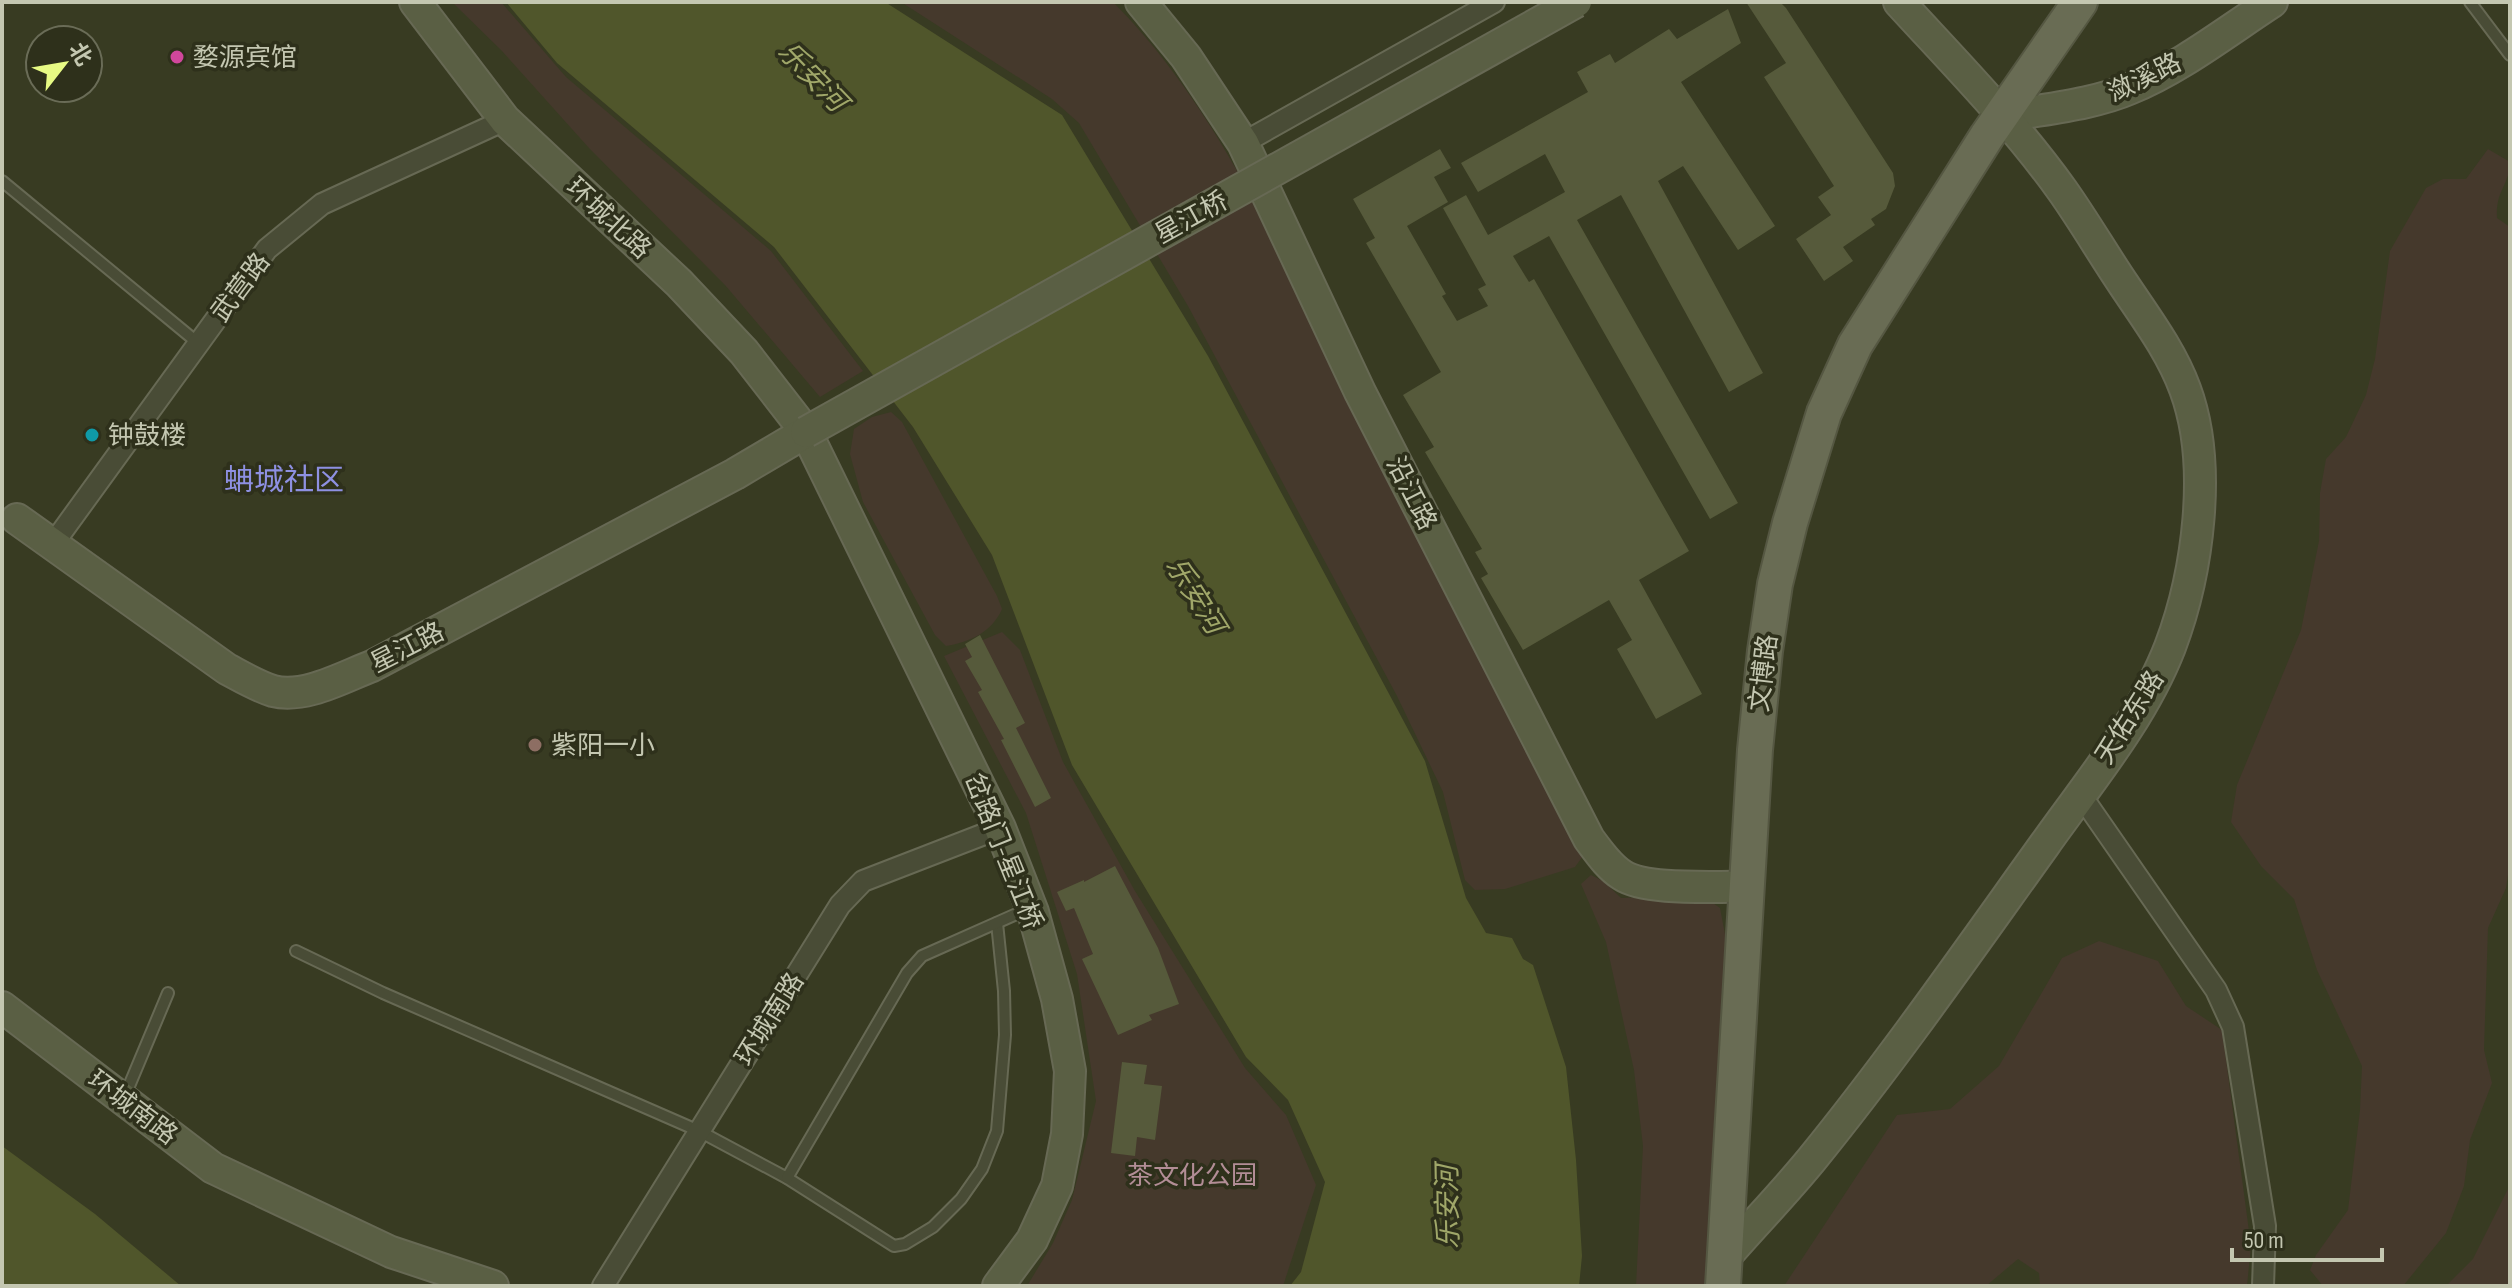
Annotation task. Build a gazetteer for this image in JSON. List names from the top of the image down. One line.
{"streets":{"main road":["文博路"],"street":["潋溪路","星江桥","环城北路","武营路","沿江路","星江路","天佑东路","岔路门-星江桥","环城南路"]},"crossings":[["潋溪路","文博路"],["潋溪路","天佑东路"],["星江桥","环城北路"],["星江桥","星江路"],["星江桥","岔路门-星江桥"],["环城北路","武营路"],["环城北路","星江路"],["环城北路","岔路门-星江桥"],["武营路","星江路"],["沿江路","文博路"],["星江路","岔路门-星江桥"],["文博路","天佑东路"],["岔路门-星江桥","环城南路"]],"districts":["蚺城社区"],"water":["乐安河"],"parks":["茶文化公园"],"places":["婺源宾馆","钟鼓楼","紫阳一小"],"scale_bar":"50 m","north":"top right"}
